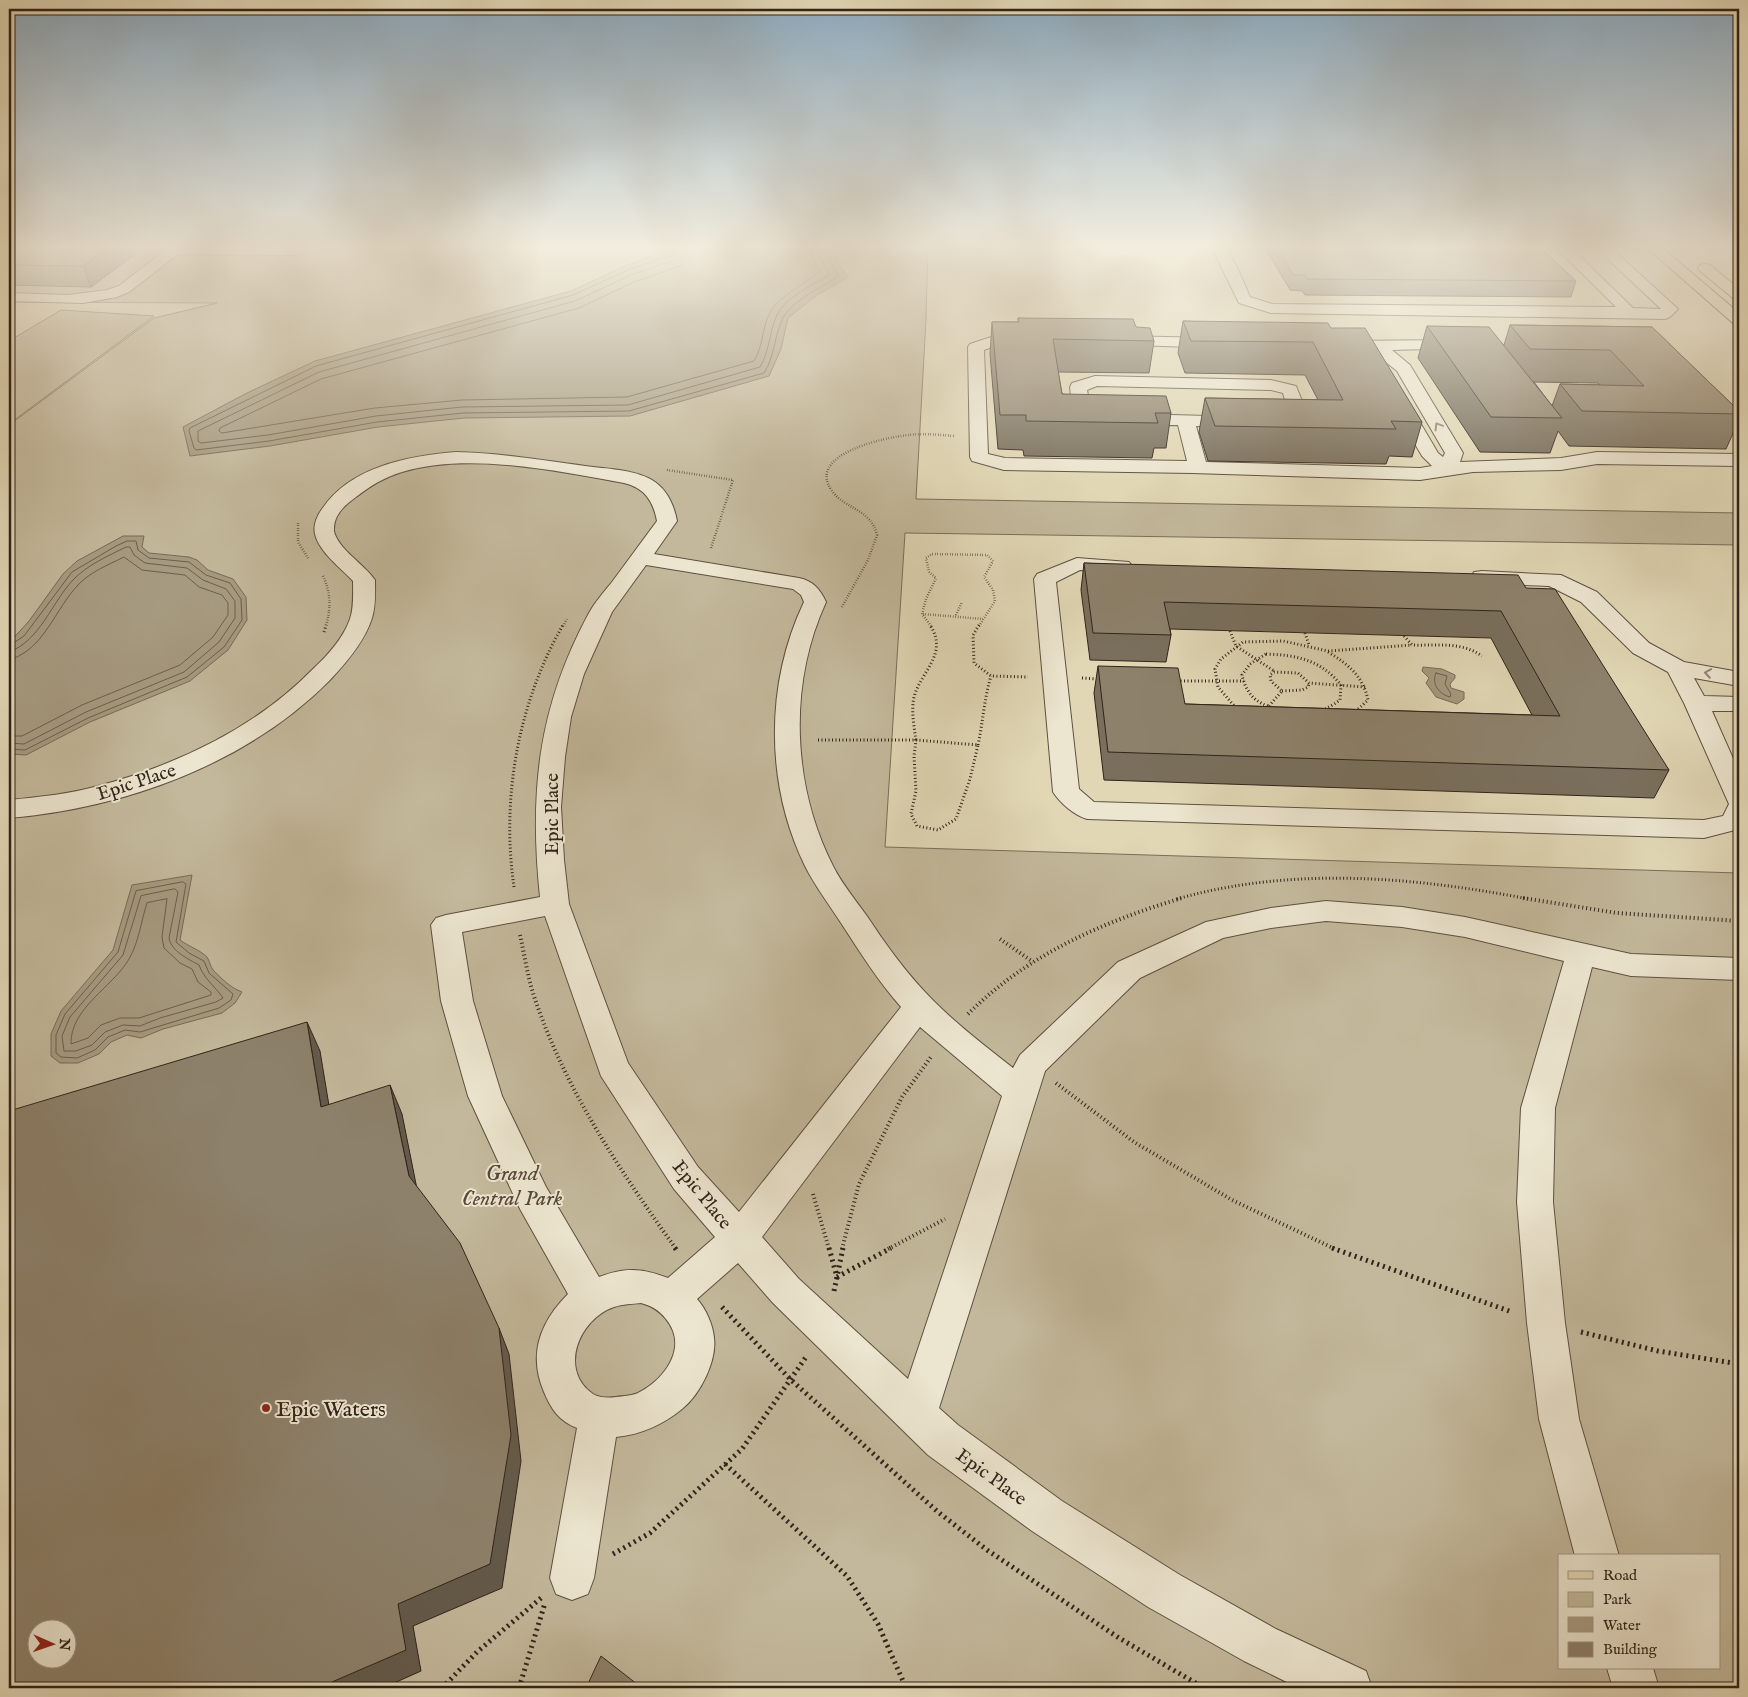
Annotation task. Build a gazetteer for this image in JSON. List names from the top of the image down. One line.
{"streets":{"street":["Epic Place"]},"parks":["Grand Central Park"],"places":["Epic Waters"],"legend":["Road","Park","Water","Building"],"north":"right"}
